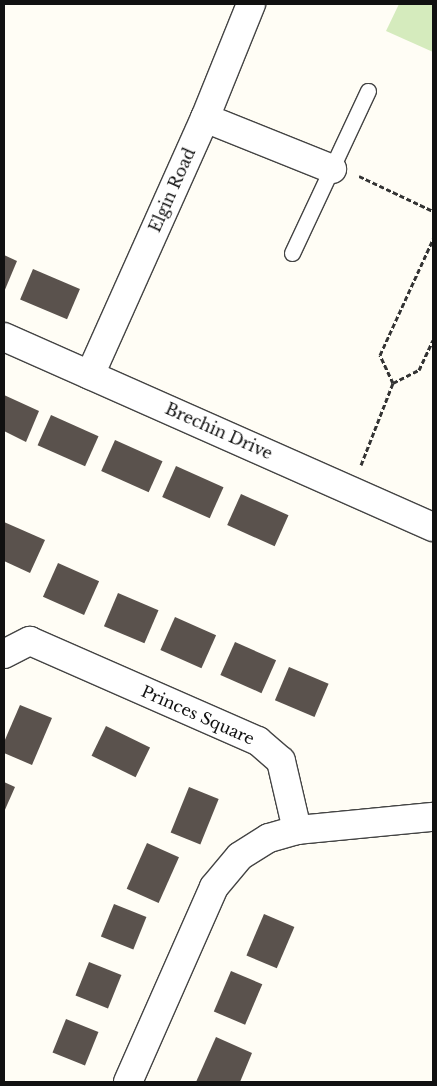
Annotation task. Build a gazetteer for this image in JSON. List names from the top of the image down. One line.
{"streets":{"street":["Elgin Road","Brechin Drive","Princes Square"]},"crossings":[["Elgin Road","Brechin Drive"]]}
